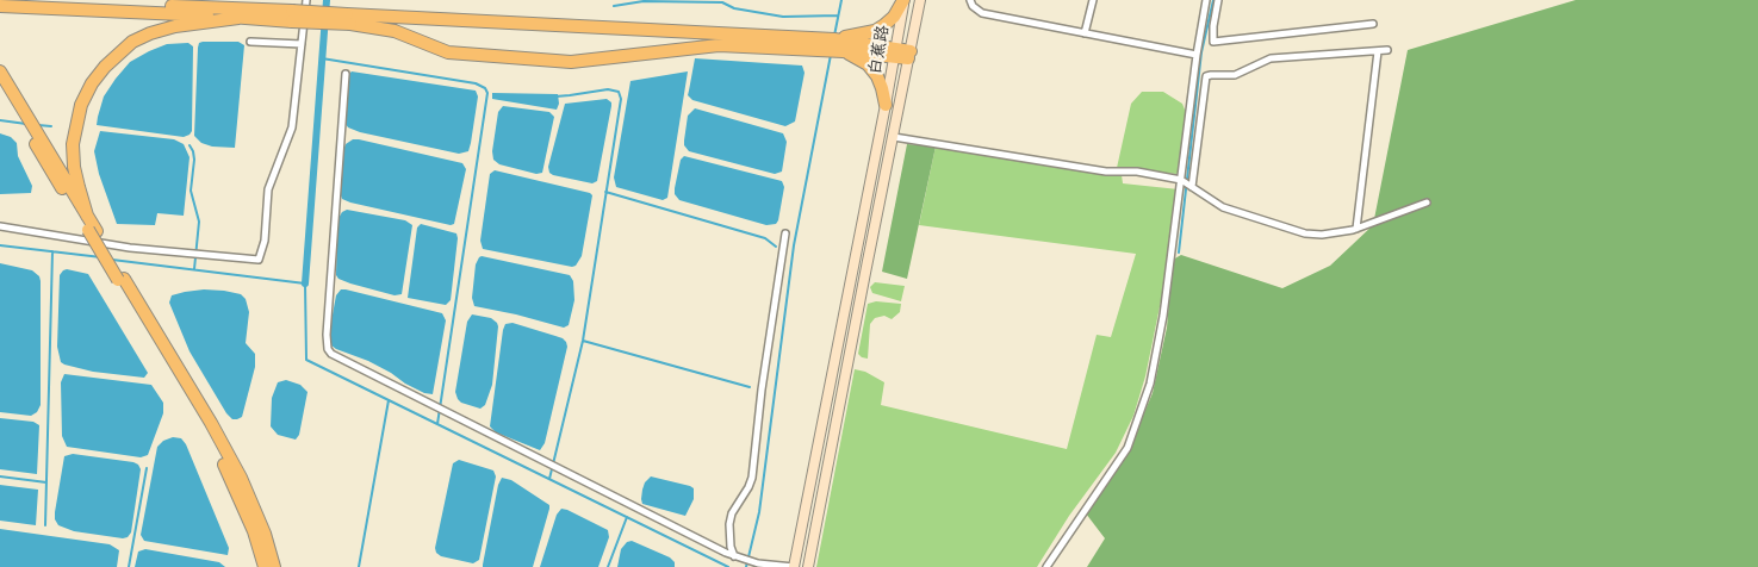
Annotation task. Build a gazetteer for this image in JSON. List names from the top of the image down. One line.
{"streets":{"main road":["白蕉路"]}}
